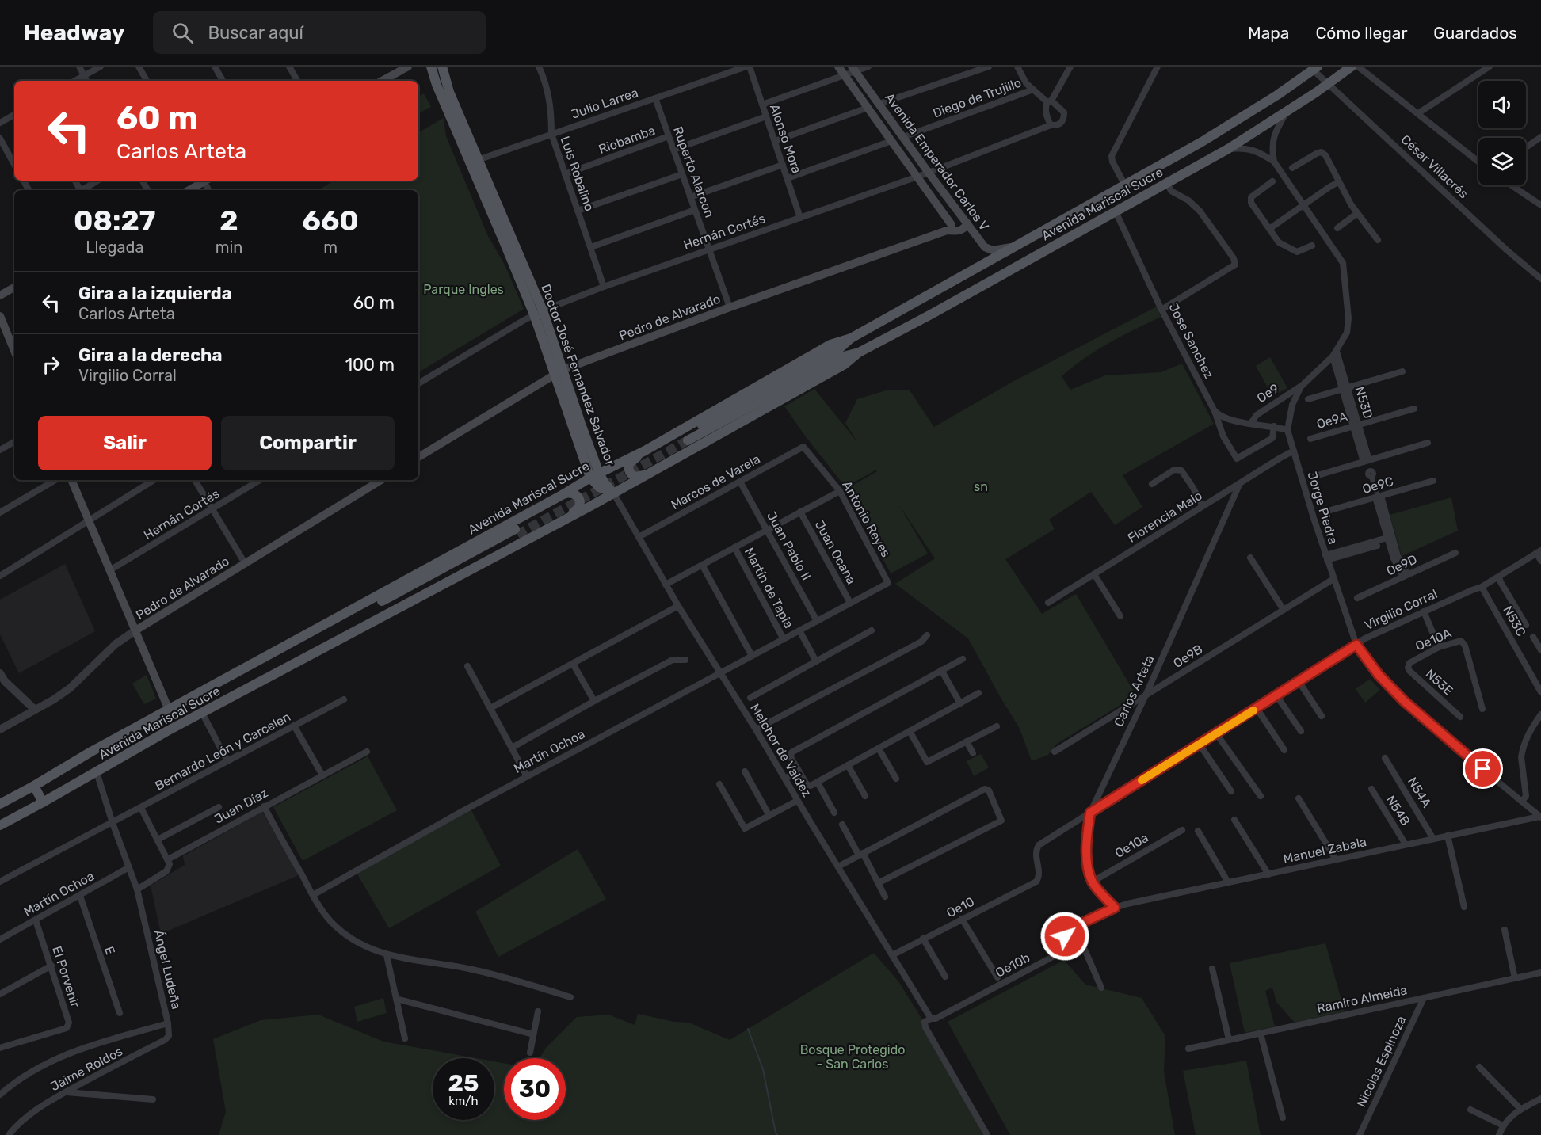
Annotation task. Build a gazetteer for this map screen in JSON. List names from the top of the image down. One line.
{"streets":{"main road":["Avenida Emperador Carlos V","Avenida Mariscal Sucre","Pedro de Alvarado","Doctor José Fernandez Salvador"],"street":["Diego de Trujillo","Julio Larrea","Alonso Mora","Riobamba","César Villacrés","Ruperto Alarcon","Luis Robalino","Hernán Cortés","Jose Sanchez","Oe9","N53D","Oe9A","Marcos de Varela","Oe9C","Jorge Piedra","Florencia Malo","Antonio Reyes","Juan Pablo II","Juan Ocana","Oe9D","Martín de Tapia","Virgilio Corral","N53C","Oe10A","Oe9B","N53E","Carlos Arteta","Melchor de Valdez","Bernardo León y Carcelen","Martín Ochoa","N54A","Juan Díaz","N54B","Oe10a","Manuel Zabala","Oe10","E","Oe10b","Ángel Ludeña","El Porvenir","Ramiro Almeida","Nicolas Espinoza","Jaime Roldos"]},"crossings":[["Diego de Trujillo","Avenida Emperador Carlos V"],["Julio Larrea","Alonso Mora"],["Julio Larrea","Ruperto Alarcon"],["Julio Larrea","Luis Robalino"],["Julio Larrea","Doctor José Fernandez Salvador"],["Alonso Mora","Hernán Cortés"],["Riobamba","Ruperto Alarcon"],["Riobamba","Luis Robalino"],["Avenida Emperador Carlos V","Avenida Mariscal Sucre"],["Avenida Emperador Carlos V","Hernán Cortés"],["Avenida Emperador Carlos V","Pedro de Alvarado"],["César Villacrés","Avenida Mariscal Sucre"],["Ruperto Alarcon","Hernán Cortés"],["Ruperto Alarcon","Pedro de Alvarado"],["Luis Robalino","Hernán Cortés"],["Avenida Mariscal Sucre","Jose Sanchez"],["Avenida Mariscal Sucre","Doctor José Fernandez Salvador"],["Avenida Mariscal Sucre","Jorge Piedra"],["Avenida Mariscal Sucre","Melchor de Valdez"],["Avenida Mariscal Sucre","Ángel Ludeña"],["Hernán Cortés","Doctor José Fernandez Salvador"],["Pedro de Alvarado","Doctor José Fernandez Salvador"],["Doctor José Fernandez Salvador","Melchor de Valdez"],["Oe9","Jorge Piedra"],["N53D","Oe9A"],["N53D","Jorge Piedra"],["Marcos de Varela","Antonio Reyes"],["Marcos de Varela","Juan Pablo II"],["Marcos de Varela","Melchor de Valdez"],["Jorge Piedra","Florencia Malo"],["Jorge Piedra","Virgilio Corral"],["Jorge Piedra","Oe9B"],["Jorge Piedra","Manuel Zabala"],["Florencia Malo","Carlos Arteta"],["Antonio Reyes","Martín Ochoa"],["Juan Pablo II","Martín Ochoa"],["Juan Ocana","Martín Ochoa"],["Martín de Tapia","Martín Ochoa"],["Virgilio Corral","N53C"],["Virgilio Corral","Carlos Arteta"],["Virgilio Corral","Oe10"],["Oe10A","N53E"],["Oe9B","Carlos Arteta"],["Carlos Arteta","Oe10a"],["Carlos Arteta","Manuel Zabala"],["Melchor de Valdez","Martín Ochoa"],["Melchor de Valdez","Oe10"],["Melchor de Valdez","Oe10b"],["Bernardo León y Carcelen","Ángel Ludeña"],["Martín Ochoa","E"],["Martín Ochoa","Ángel Ludeña"],["Martín Ochoa","El Porvenir"],["N54A","Manuel Zabala"],["Juan Díaz","Ángel Ludeña"],["N54B","Manuel Zabala"],["Ángel Ludeña","Jaime Roldos"],["Ramiro Almeida","Nicolas Espinoza"]],"parks":["Parque Ingles","sn","Bosque Protegido - San Carlos"],"page":{"header":"Headway","search":"Buscar aquí","nav":["Mapa","Cómo llegar","Guardados"],"turn":["60 m","Carlos Arteta"],"eta":["08:27","Llegada","2","min","660","m"],"list":[{"name":"Gira a la izquierda","note":"Carlos Arteta","value":"60 m"},{"name":"Gira a la derecha","note":"Virgilio Corral","value":"100 m"}],"buttons":["Salir","Compartir"],"speed":"25 km/h","limit":"30"}}
